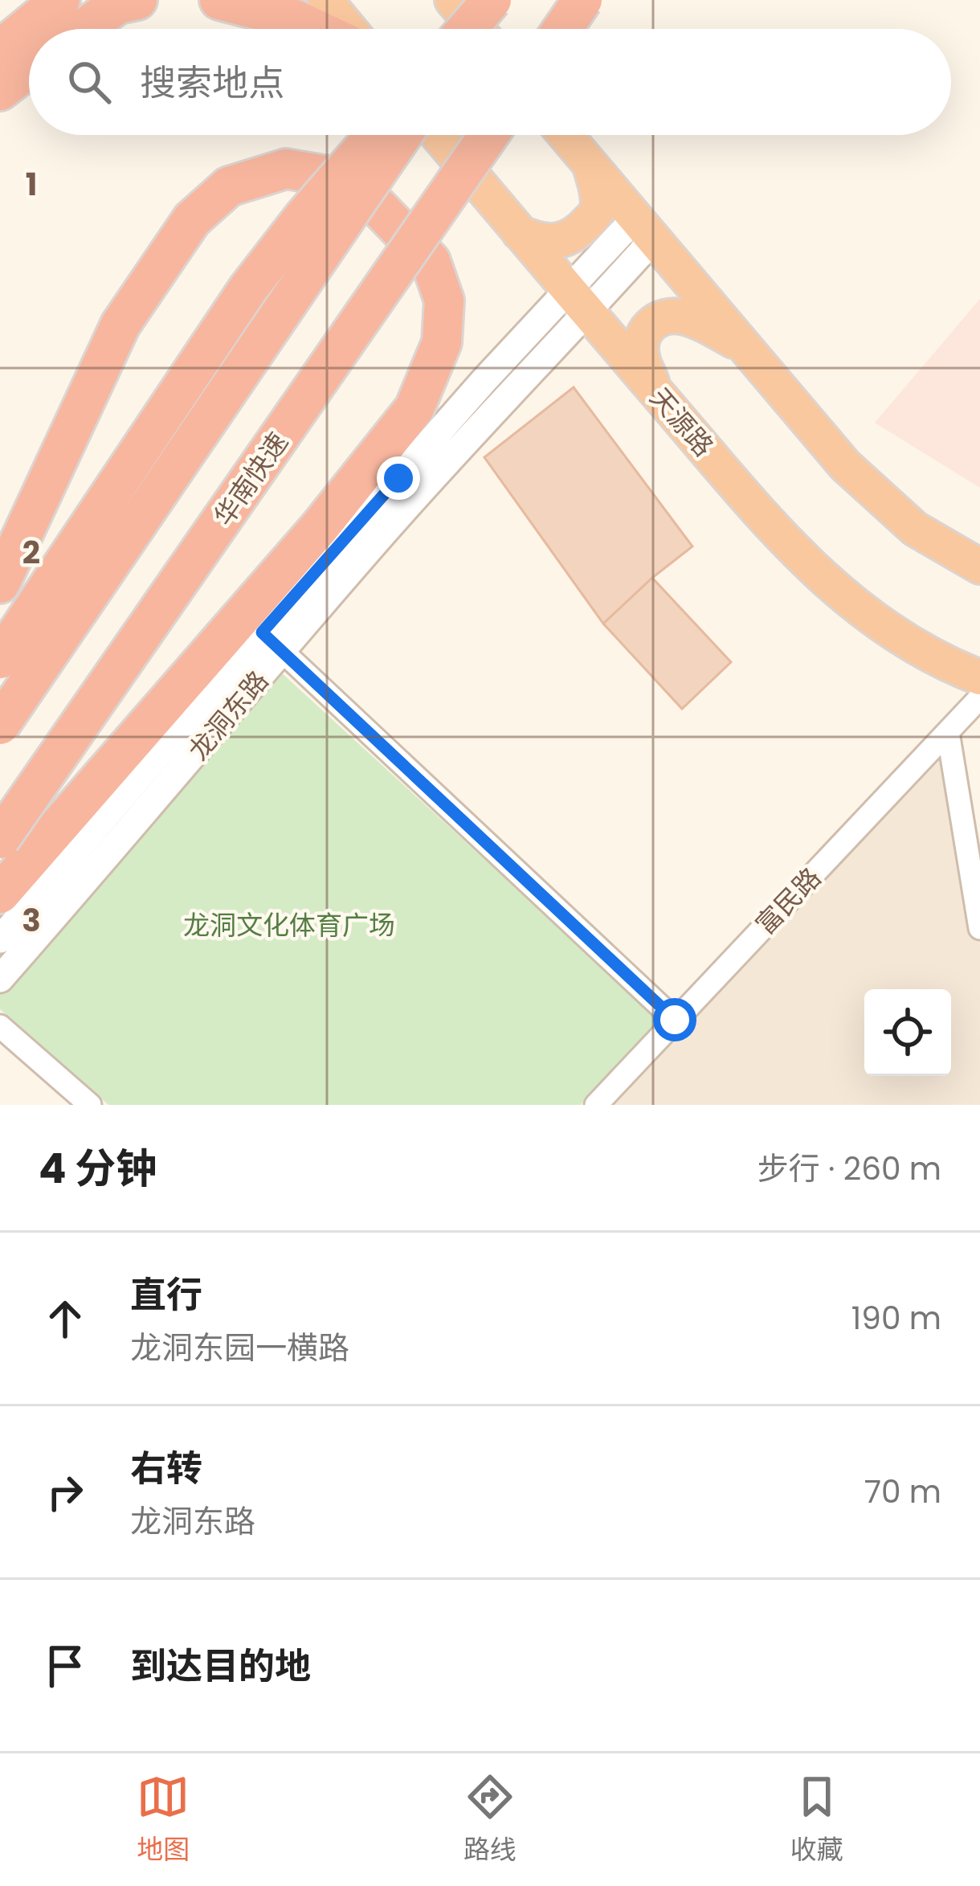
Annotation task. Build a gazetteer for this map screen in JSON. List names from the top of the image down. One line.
{"streets":{"highway":["天源路","华南快速"],"street":["龙洞东路","富民路"]},"crossings":[["天源路","龙洞东路"]],"parks":["龙洞文化体育广场"],"page":{"search":"搜索地点","heading":["4 分钟","步行 · 260 m"],"list":[["直行","龙洞东园一横路","190 m"],["右转","龙洞东路","70 m"],"到达目的地"],"nav":["地图","路线","收藏"]},"grid":{"rows":["1","2","3"]}}
